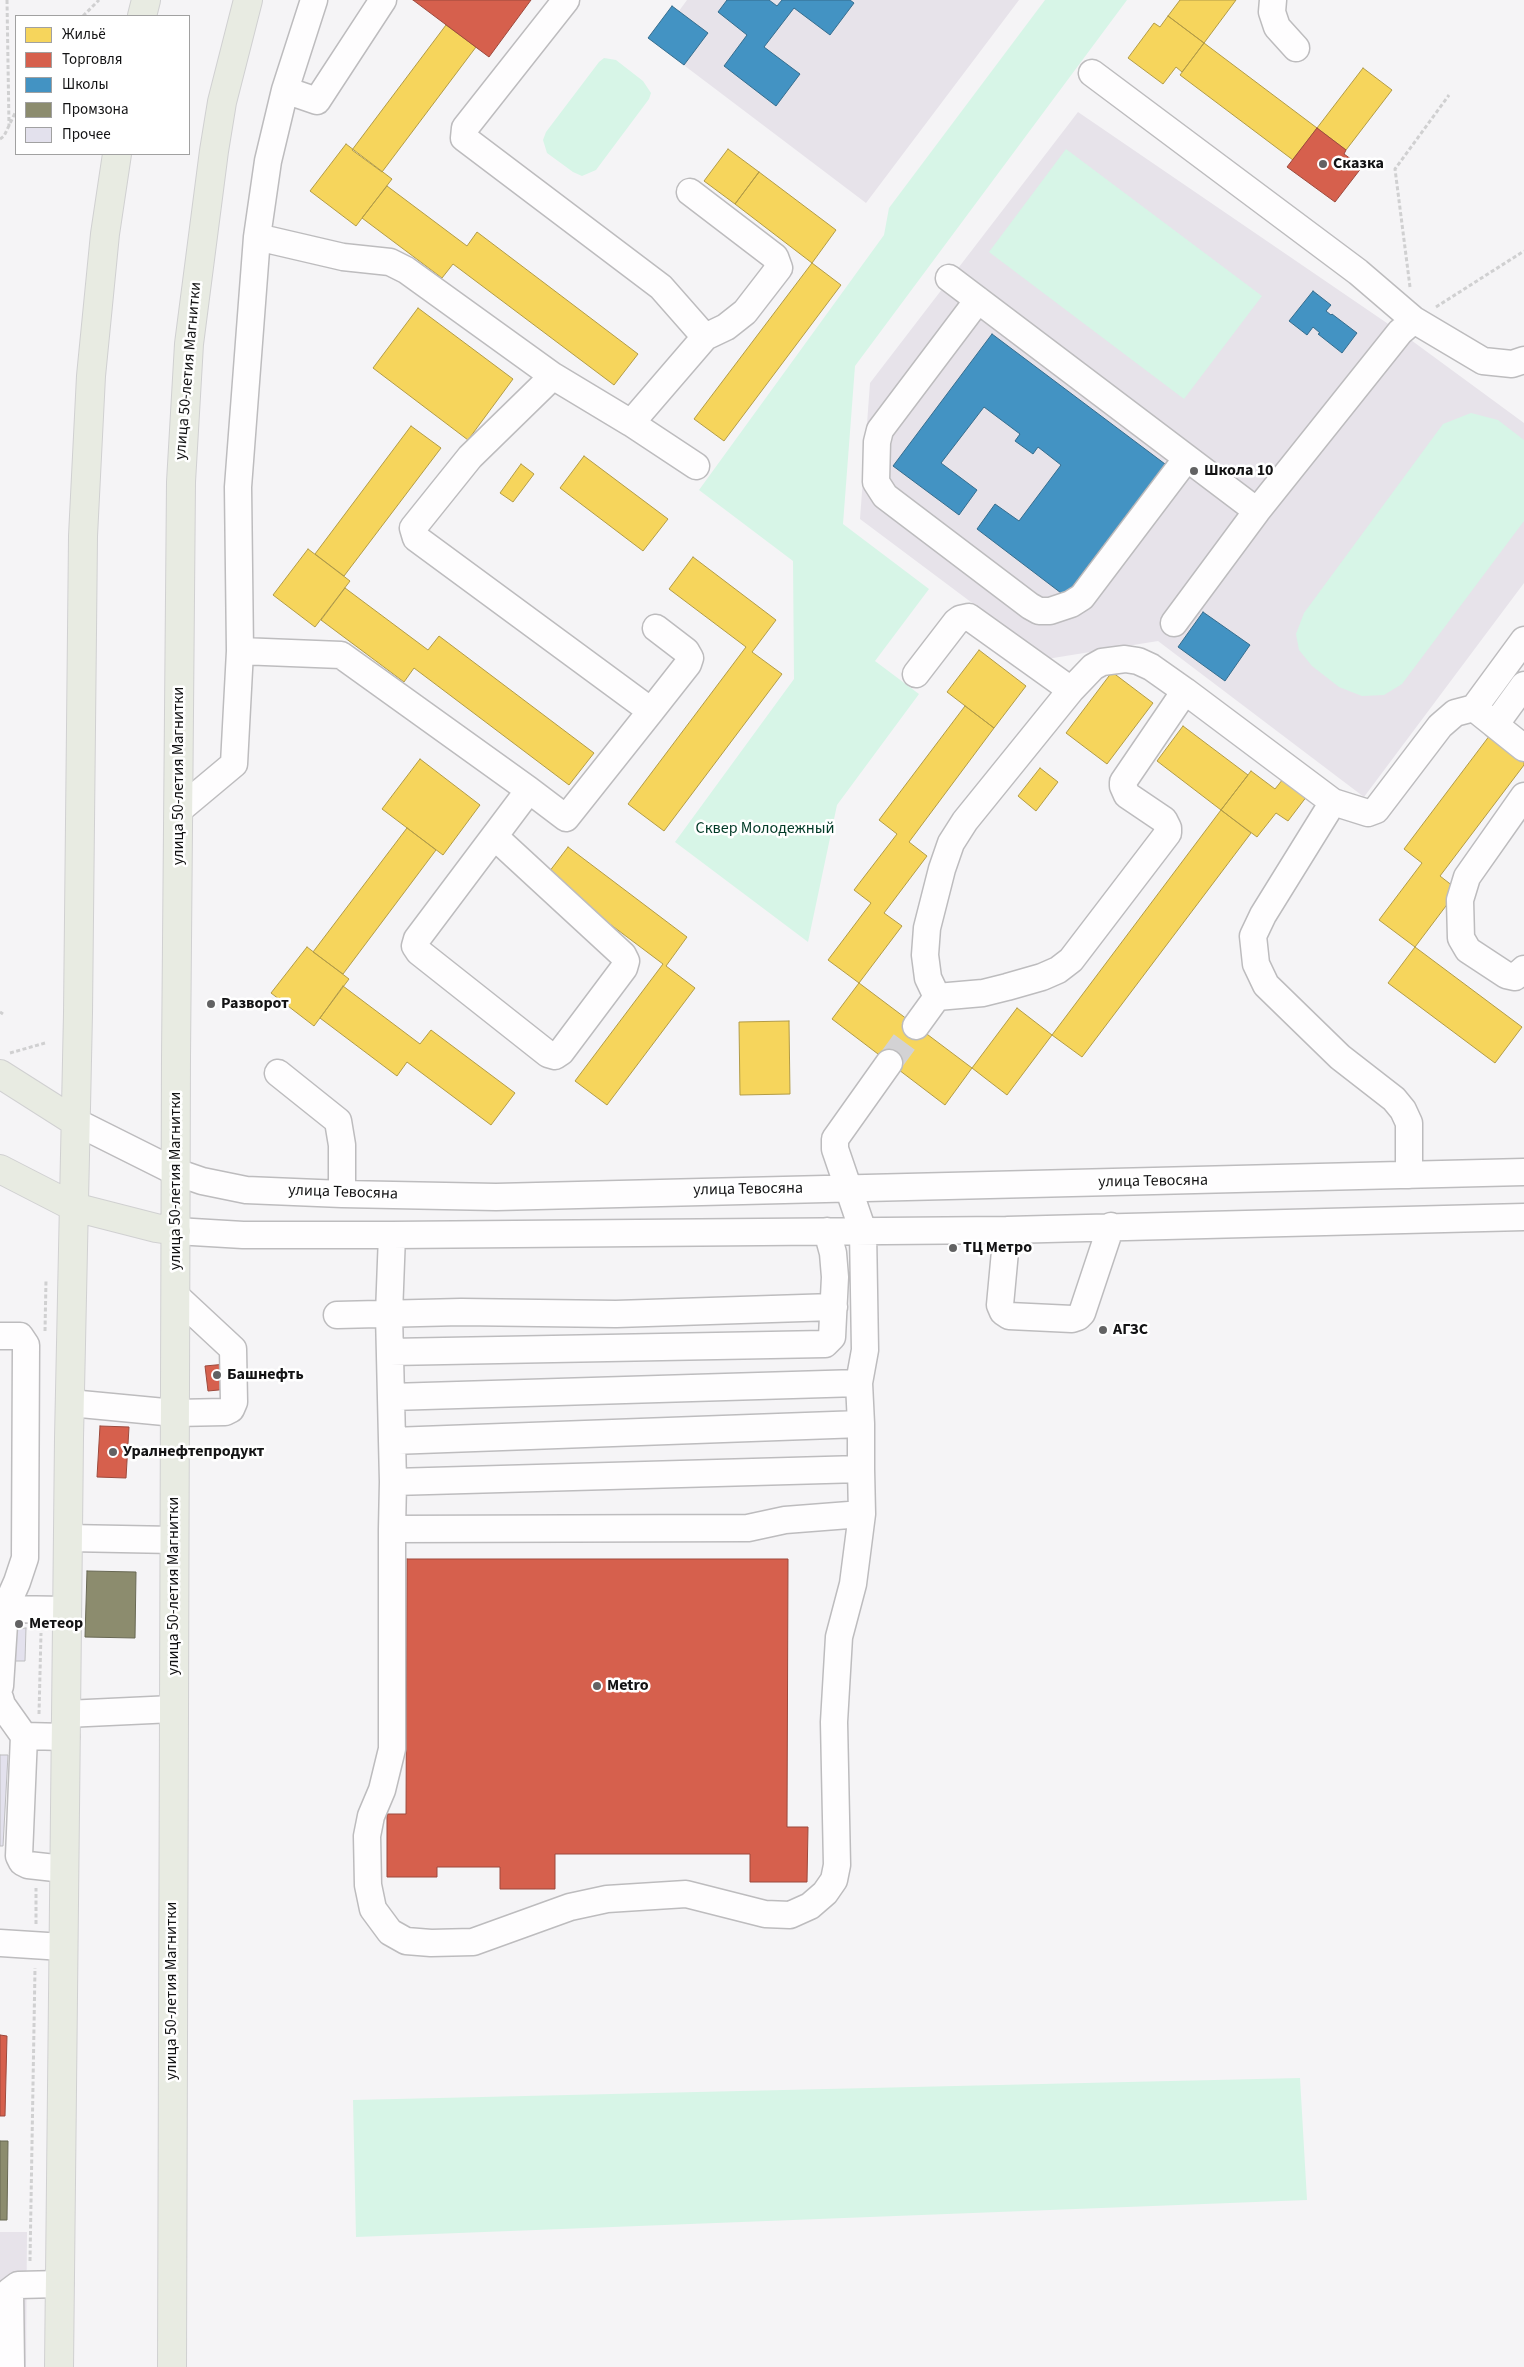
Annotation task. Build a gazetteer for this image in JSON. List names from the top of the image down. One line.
{"streets":{"main road":["улица 50-летия Магнитки","улица Тевосяна"]},"crossings":[["улица 50-летия Магнитки","улица Тевосяна"]],"parks":["Сквер Молодежный"],"places":["Сказка","Школа 10","Разворот","ТЦ Метро","АГЗС","Башнефть","Уралнефтепродукт","Метеор","Metro"],"legend":["Жильё","Торговля","Школы","Промзона","Прочее"]}
